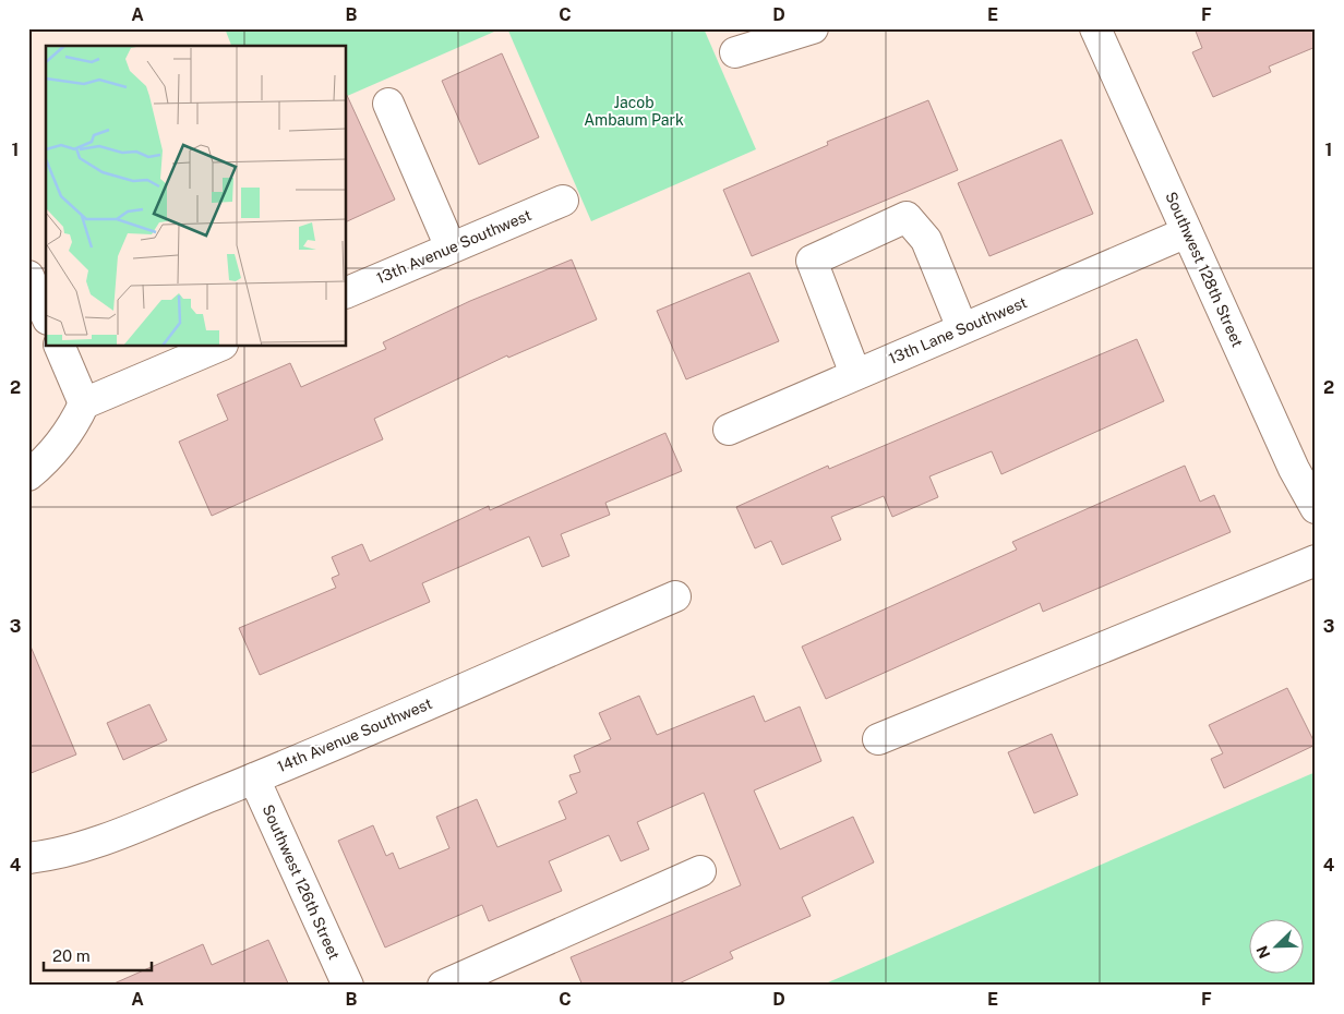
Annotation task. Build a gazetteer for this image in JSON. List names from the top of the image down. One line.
{"streets":{"street":["13th Avenue Southwest","Southwest 128th Street","13th Lane Southwest","14th Avenue Southwest","Southwest 126th Street"]},"crossings":[["Southwest 128th Street","13th Lane Southwest"],["14th Avenue Southwest","Southwest 126th Street"]],"parks":["Jacob Ambaum Park"],"scale_bar":"20 m","north":"bottom left","grid":{"columns":["A","B","C","D","E","F"],"rows":["1","2","3","4"]}}
